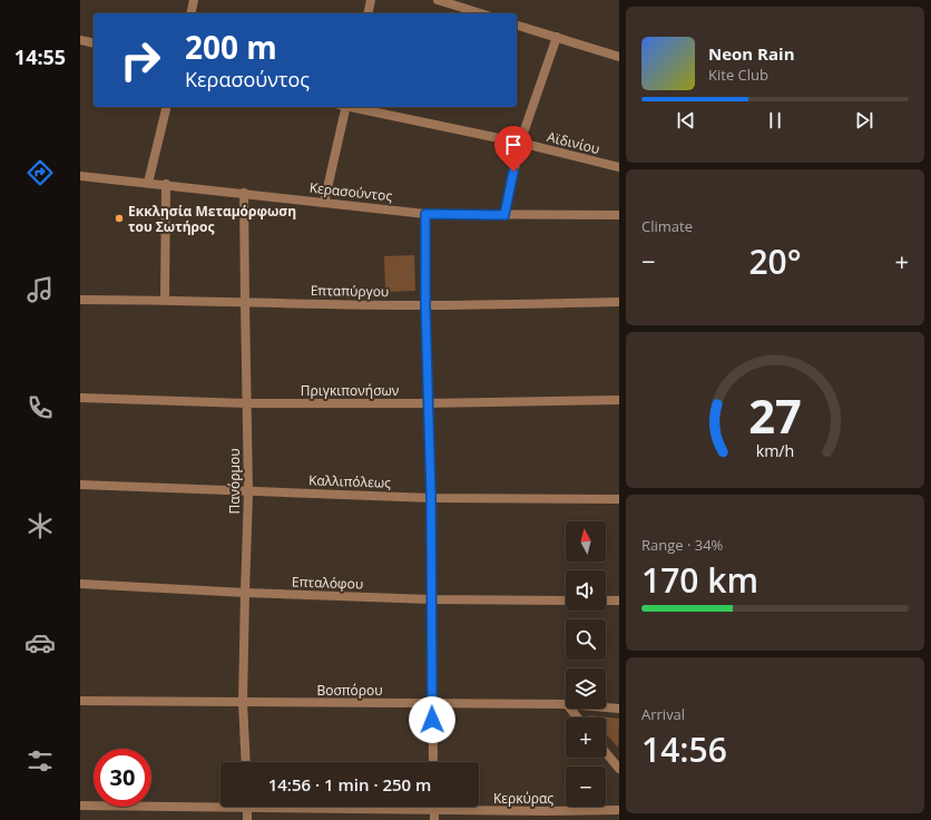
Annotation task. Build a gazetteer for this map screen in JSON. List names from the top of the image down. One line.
{"streets":{"street":["Αϊδινίου","Κερασούντος","Επταπύργου","Πριγκιπονήσων","Πανόρμου","Καλλιπόλεως","Επταλόφου","Βοσπόρου","Κερκύρας"]},"crossings":[["Κερασούντος","Πανόρμου"],["Επταπύργου","Πανόρμου"],["Πριγκιπονήσων","Πανόρμου"],["Πανόρμου","Καλλιπόλεως"],["Πανόρμου","Επταλόφου"],["Πανόρμου","Βοσπόρου"]],"places":["Εκκλησία Μεταμόρφωση του Σωτήρος"],"north":"top","page":{"tabs":"14:55","turn":["200 m","Κερασούντος"],"song":["Neon Rain","Kite Club"],"tile":["Climate",["Range · 34%","170 km"],["Arrival","14:56"]],"heat":["−","20°","+"],"map_buttons":["+","−"],"limit":"30","trip":"14:56 · 1 min · 250 m","gauge":["27","km/h"]}}
